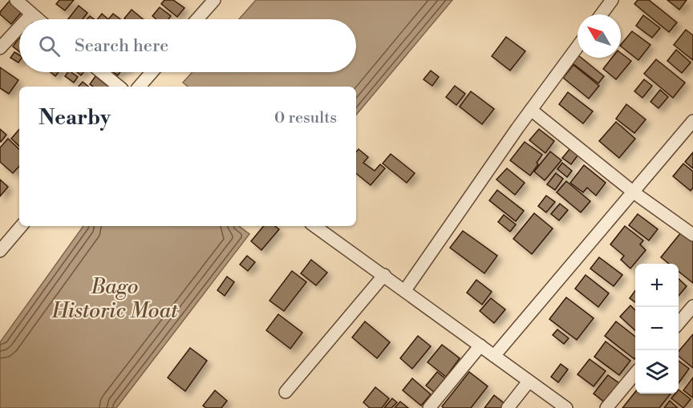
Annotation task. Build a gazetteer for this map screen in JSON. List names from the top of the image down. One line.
{"water":["Bago Historic Moat"],"north":"top left","page":{"search":"Search here","heading":["Nearby","0 results"],"map_buttons":["+","−"]}}
